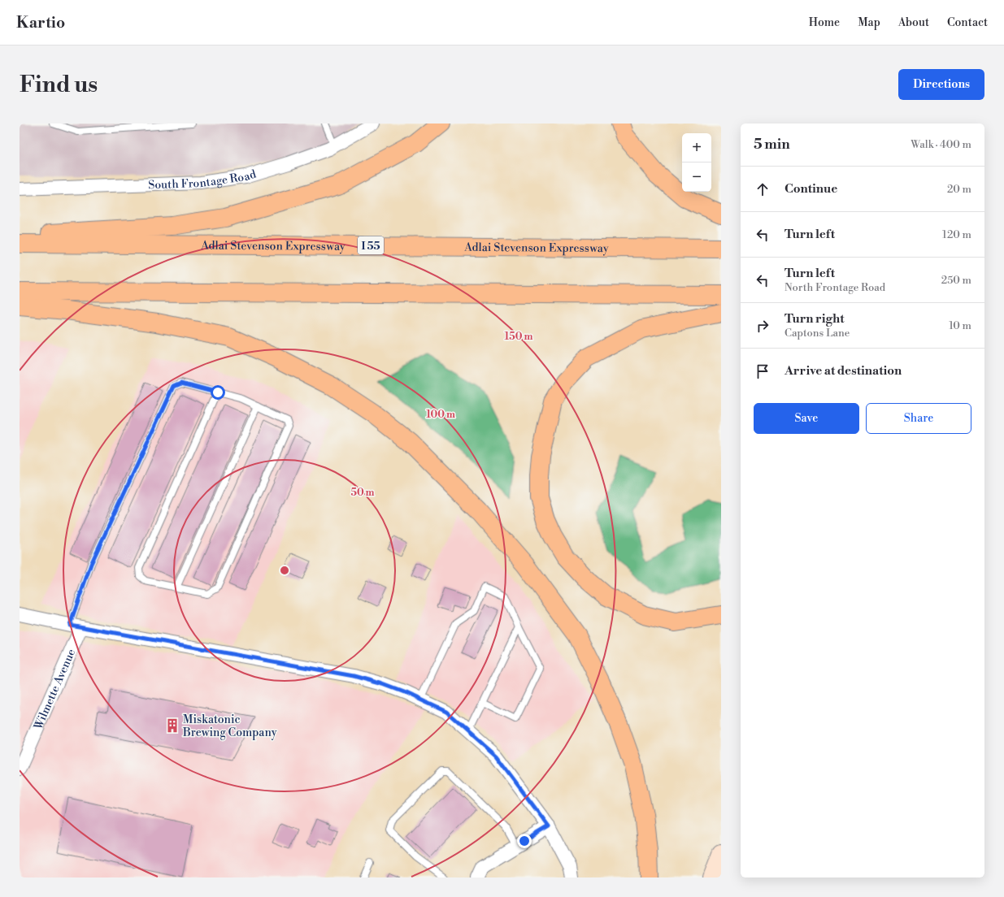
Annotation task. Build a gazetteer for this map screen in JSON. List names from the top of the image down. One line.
{"streets":{"highway":["Adlai Stevenson Expressway","I 55"],"street":["South Frontage Road","Wilmette Avenue"]},"places":{"building":["Miskatonic Brewing Company"]},"page":{"header":"Kartio","nav":["Home","Map","About","Contact"],"buttons":["Directions",["Save","Share"]],"title":"Find us","heading":["5 min","Walk · 400 m"],"map_buttons":["+","−"],"list":[["Continue","20 m"],["Turn left","120 m"],["Turn left","North Frontage Road","250 m"],["Turn right","Captons Lane","10 m"],"Arrive at destination"]},"rings":["150 m","100 m","50 m"]}
